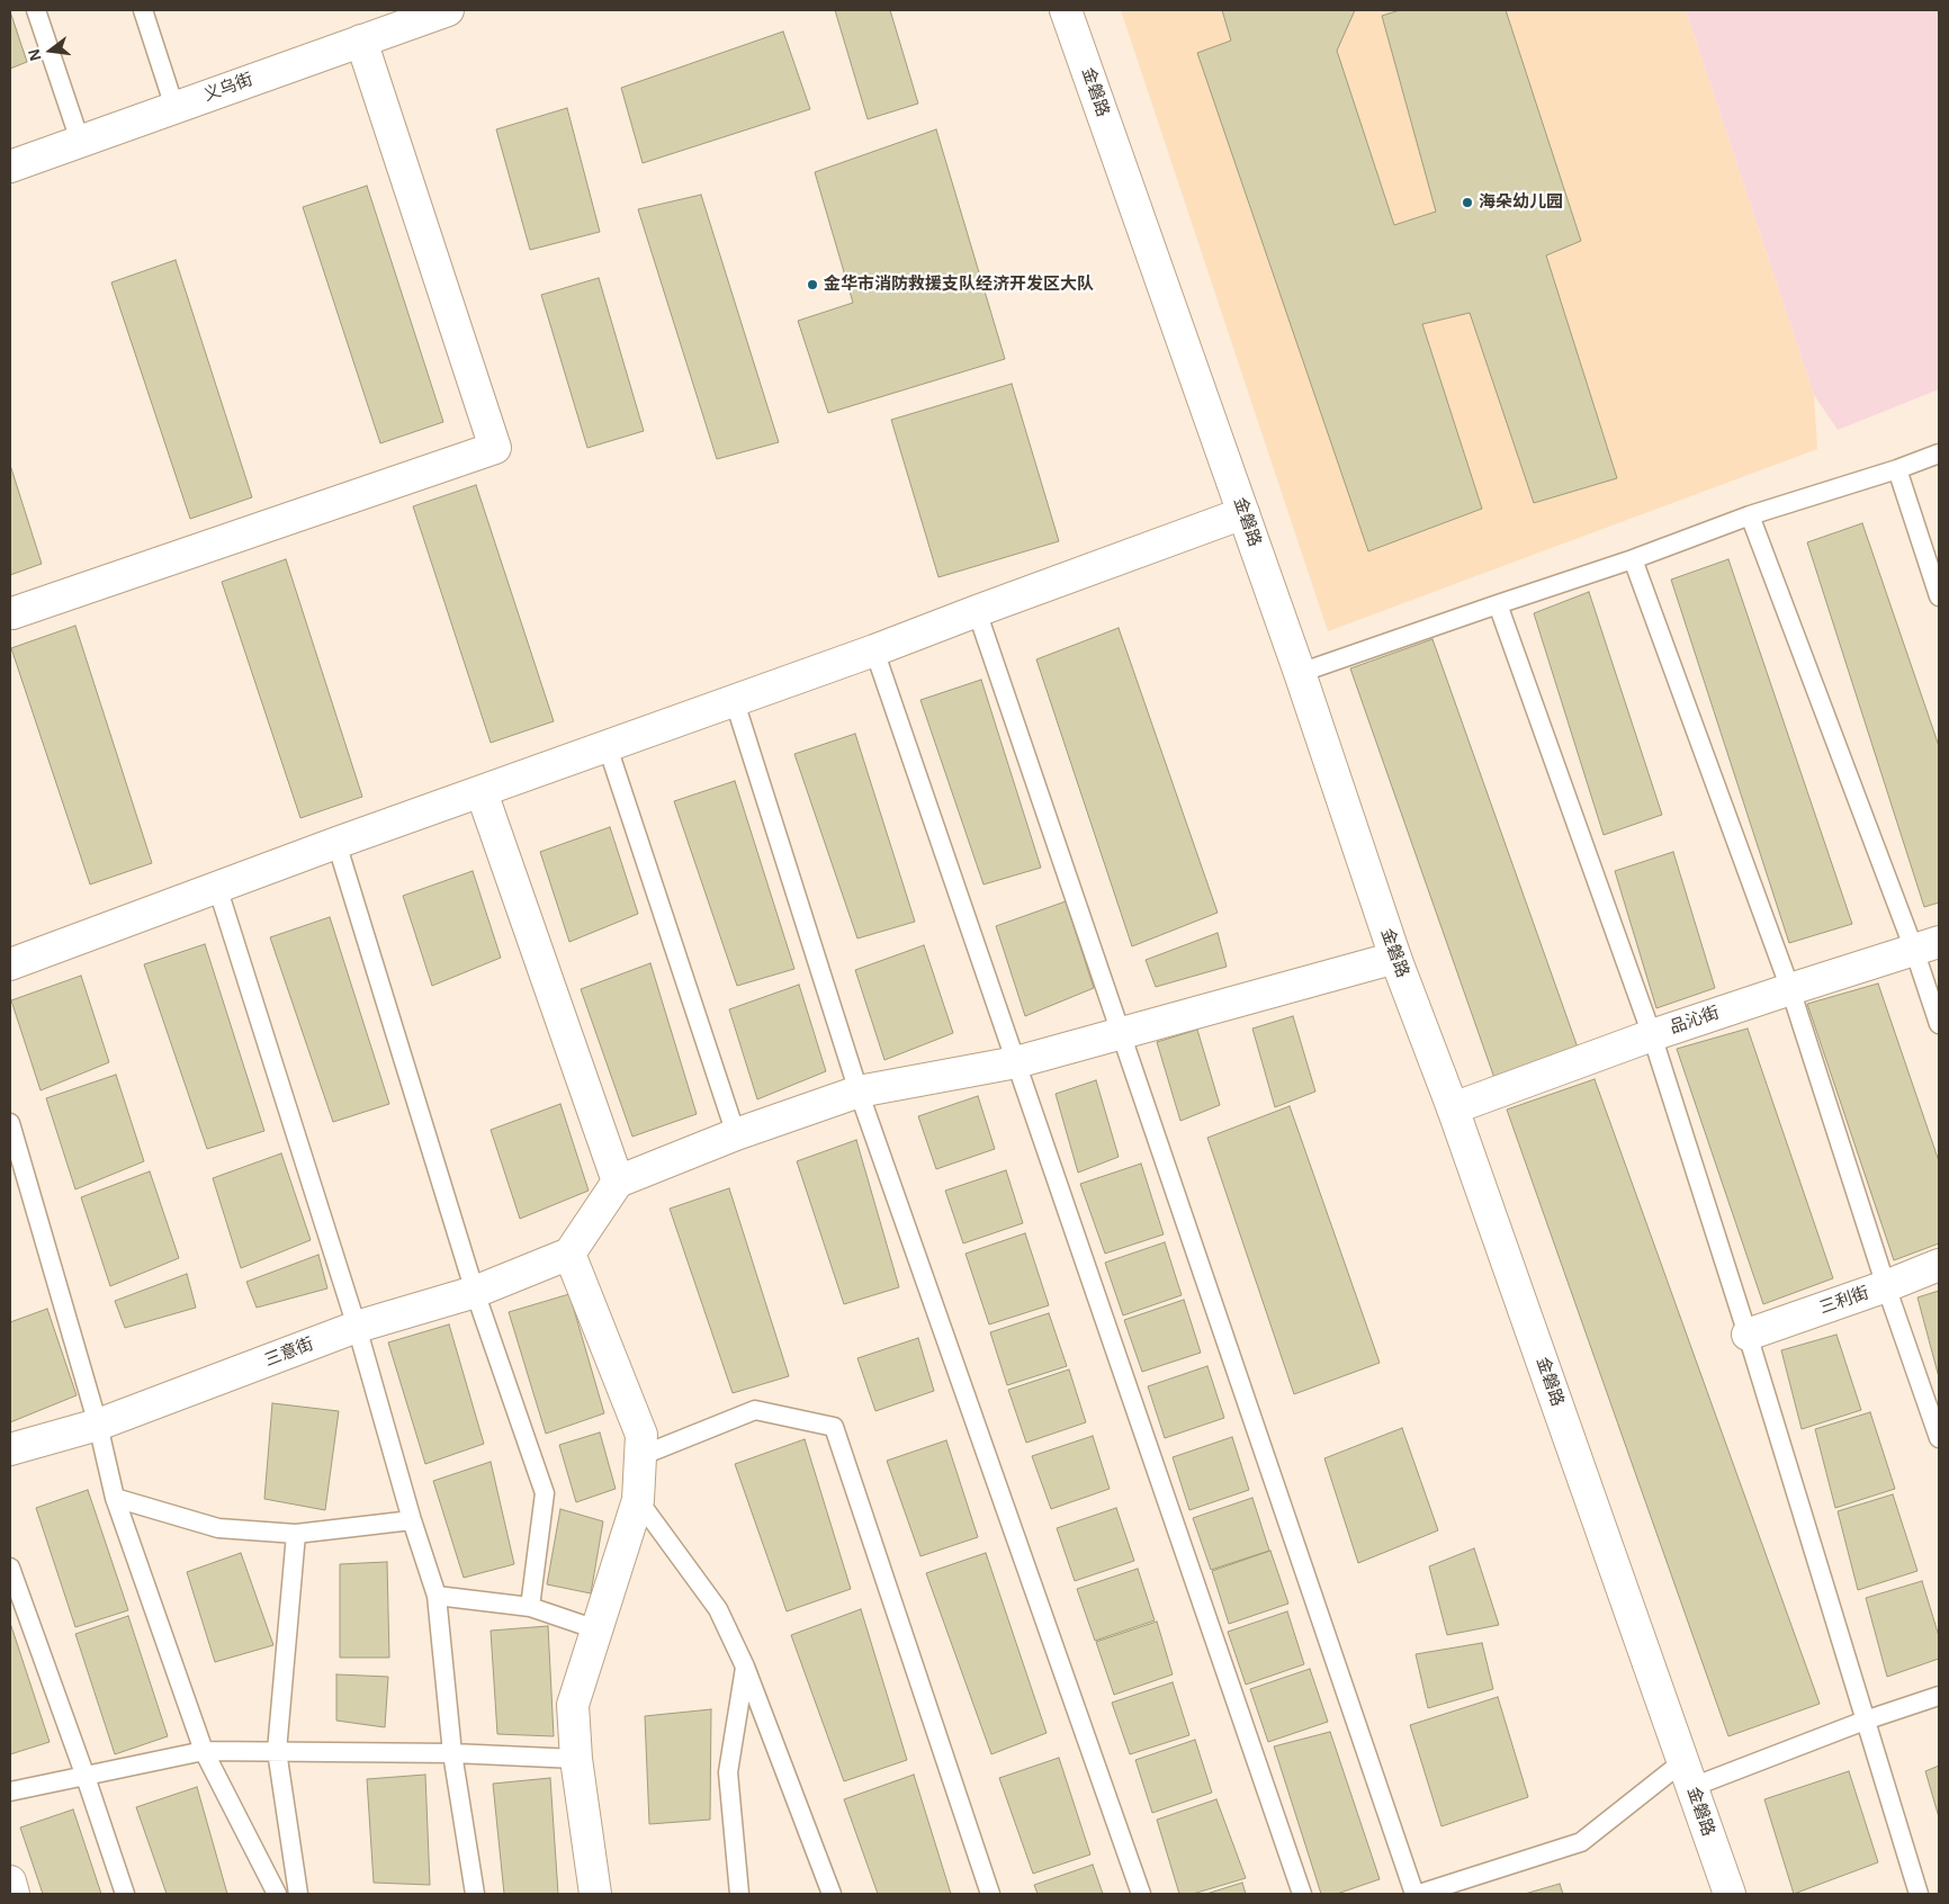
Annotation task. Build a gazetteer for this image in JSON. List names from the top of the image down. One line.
{"streets":{"street":["义乌街","金磐路","品沁街","三利街","三意街"]},"crossings":[["金磐路","品沁街"]],"places":["海朵幼儿园","金华市消防救援支队经济开发区大队"],"north":"left"}
